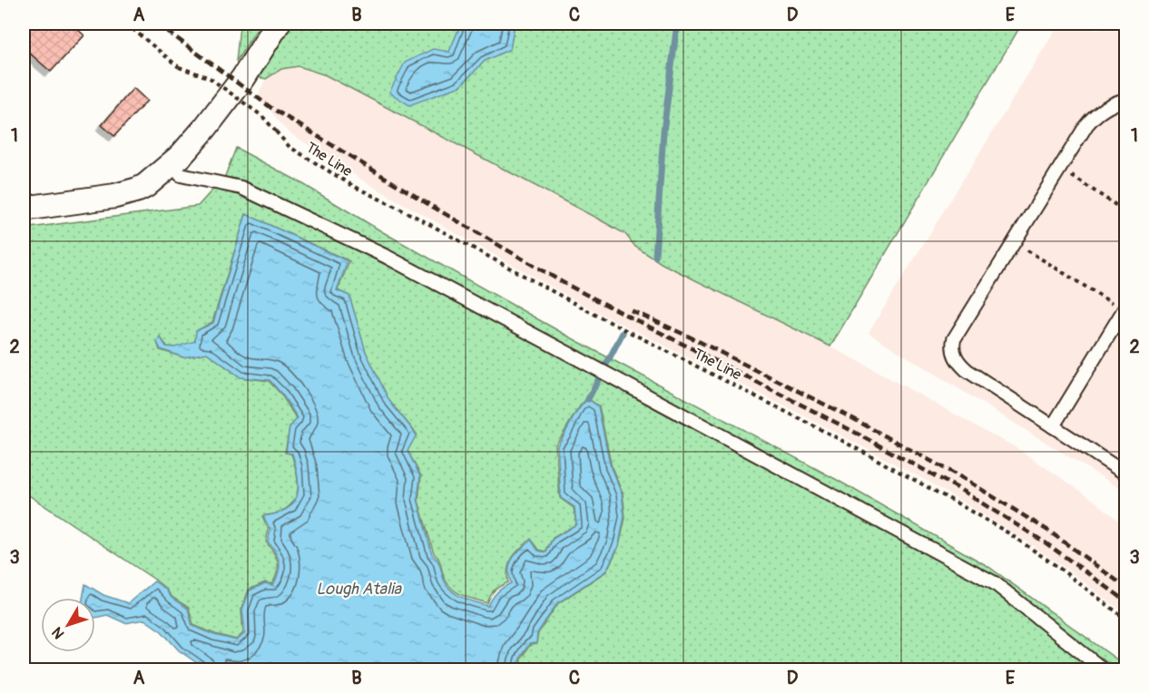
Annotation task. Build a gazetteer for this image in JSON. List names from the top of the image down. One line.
{"streets":{"path":["The Line"]},"water":["Lough Atalia"],"north":"bottom left","grid":{"columns":["A","B","C","D","E"],"rows":["1","2","3"]}}
